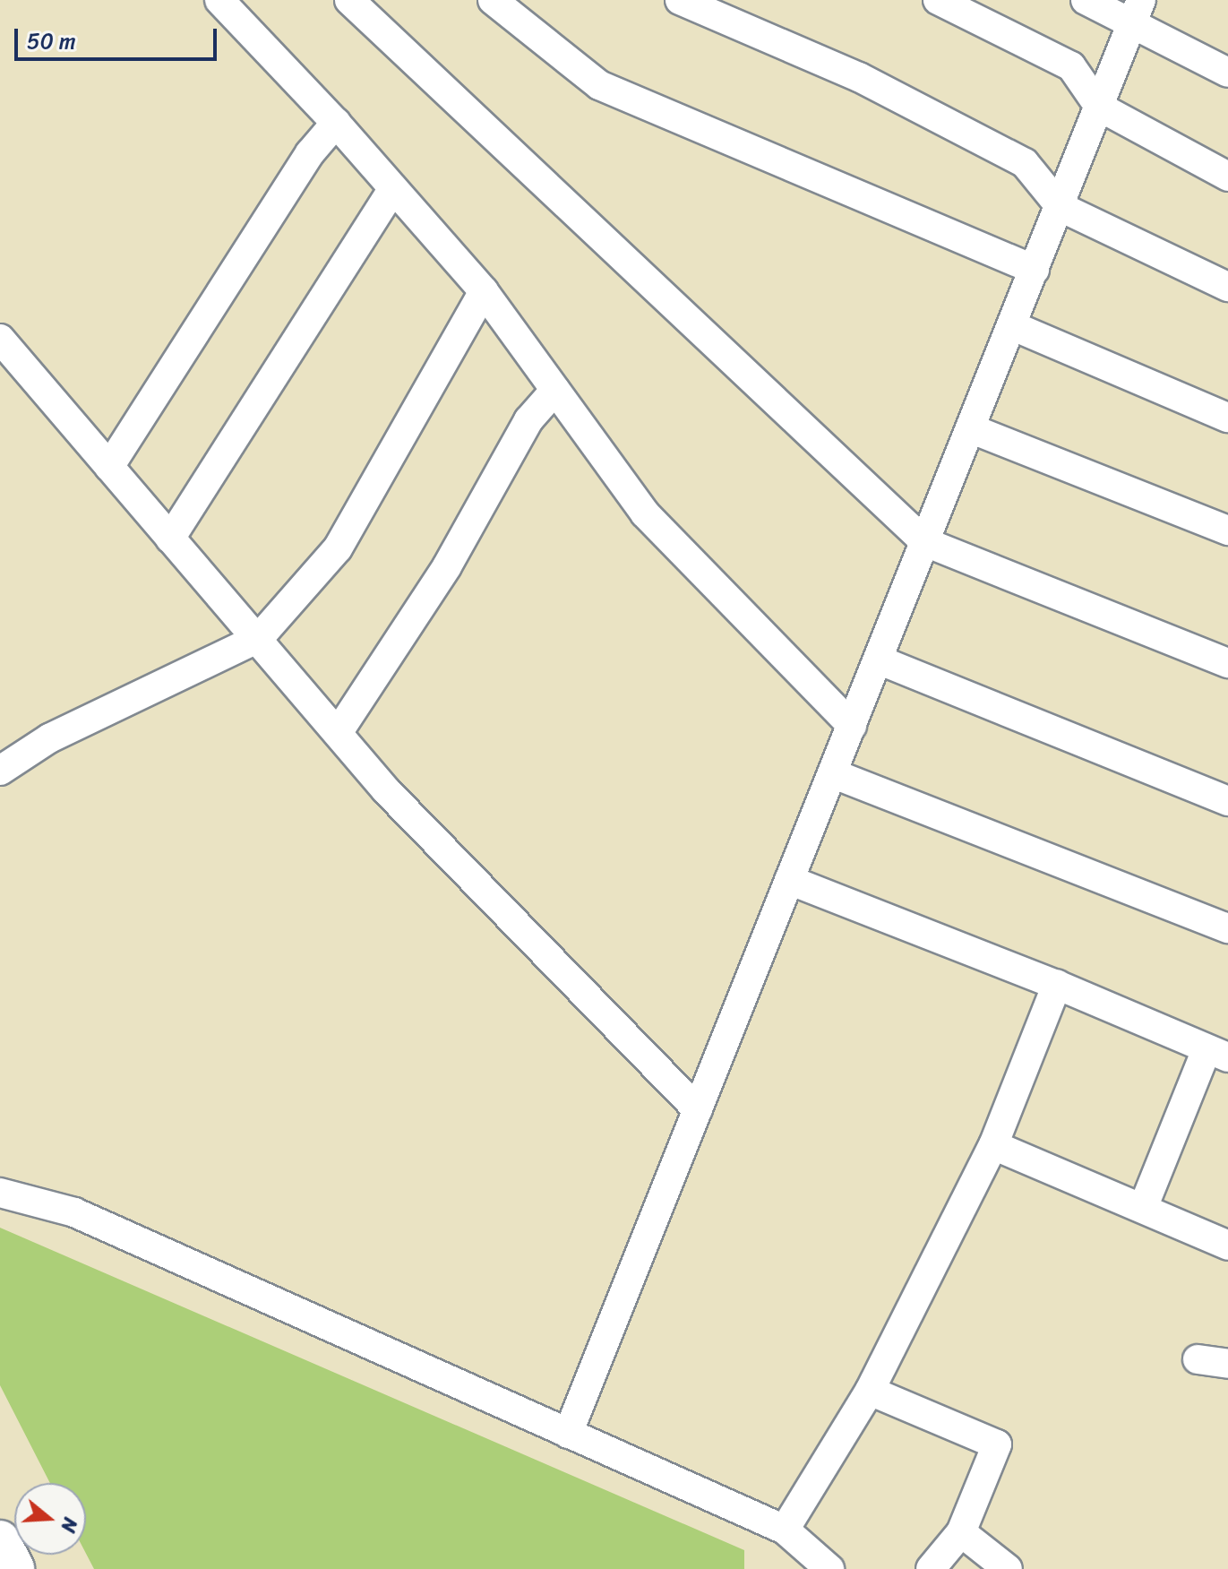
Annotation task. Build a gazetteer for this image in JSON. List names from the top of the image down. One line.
{"scale_bar":"50 m","north":"right"}
